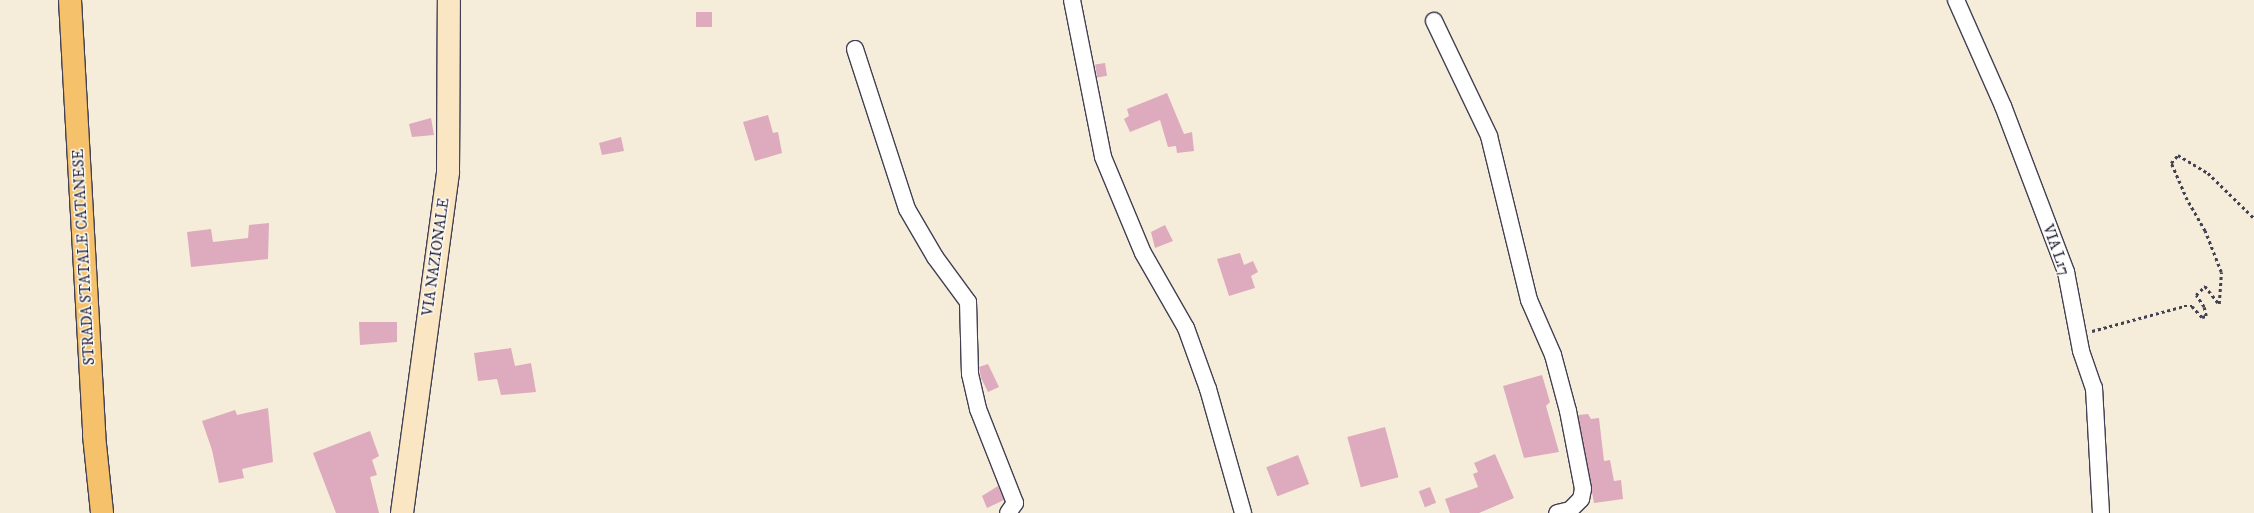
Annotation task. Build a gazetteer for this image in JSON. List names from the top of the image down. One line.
{"streets":{"main road":["STRADA STATALE CATANESE","VIA NAZIONALE"],"street":["VIA L17"]}}
